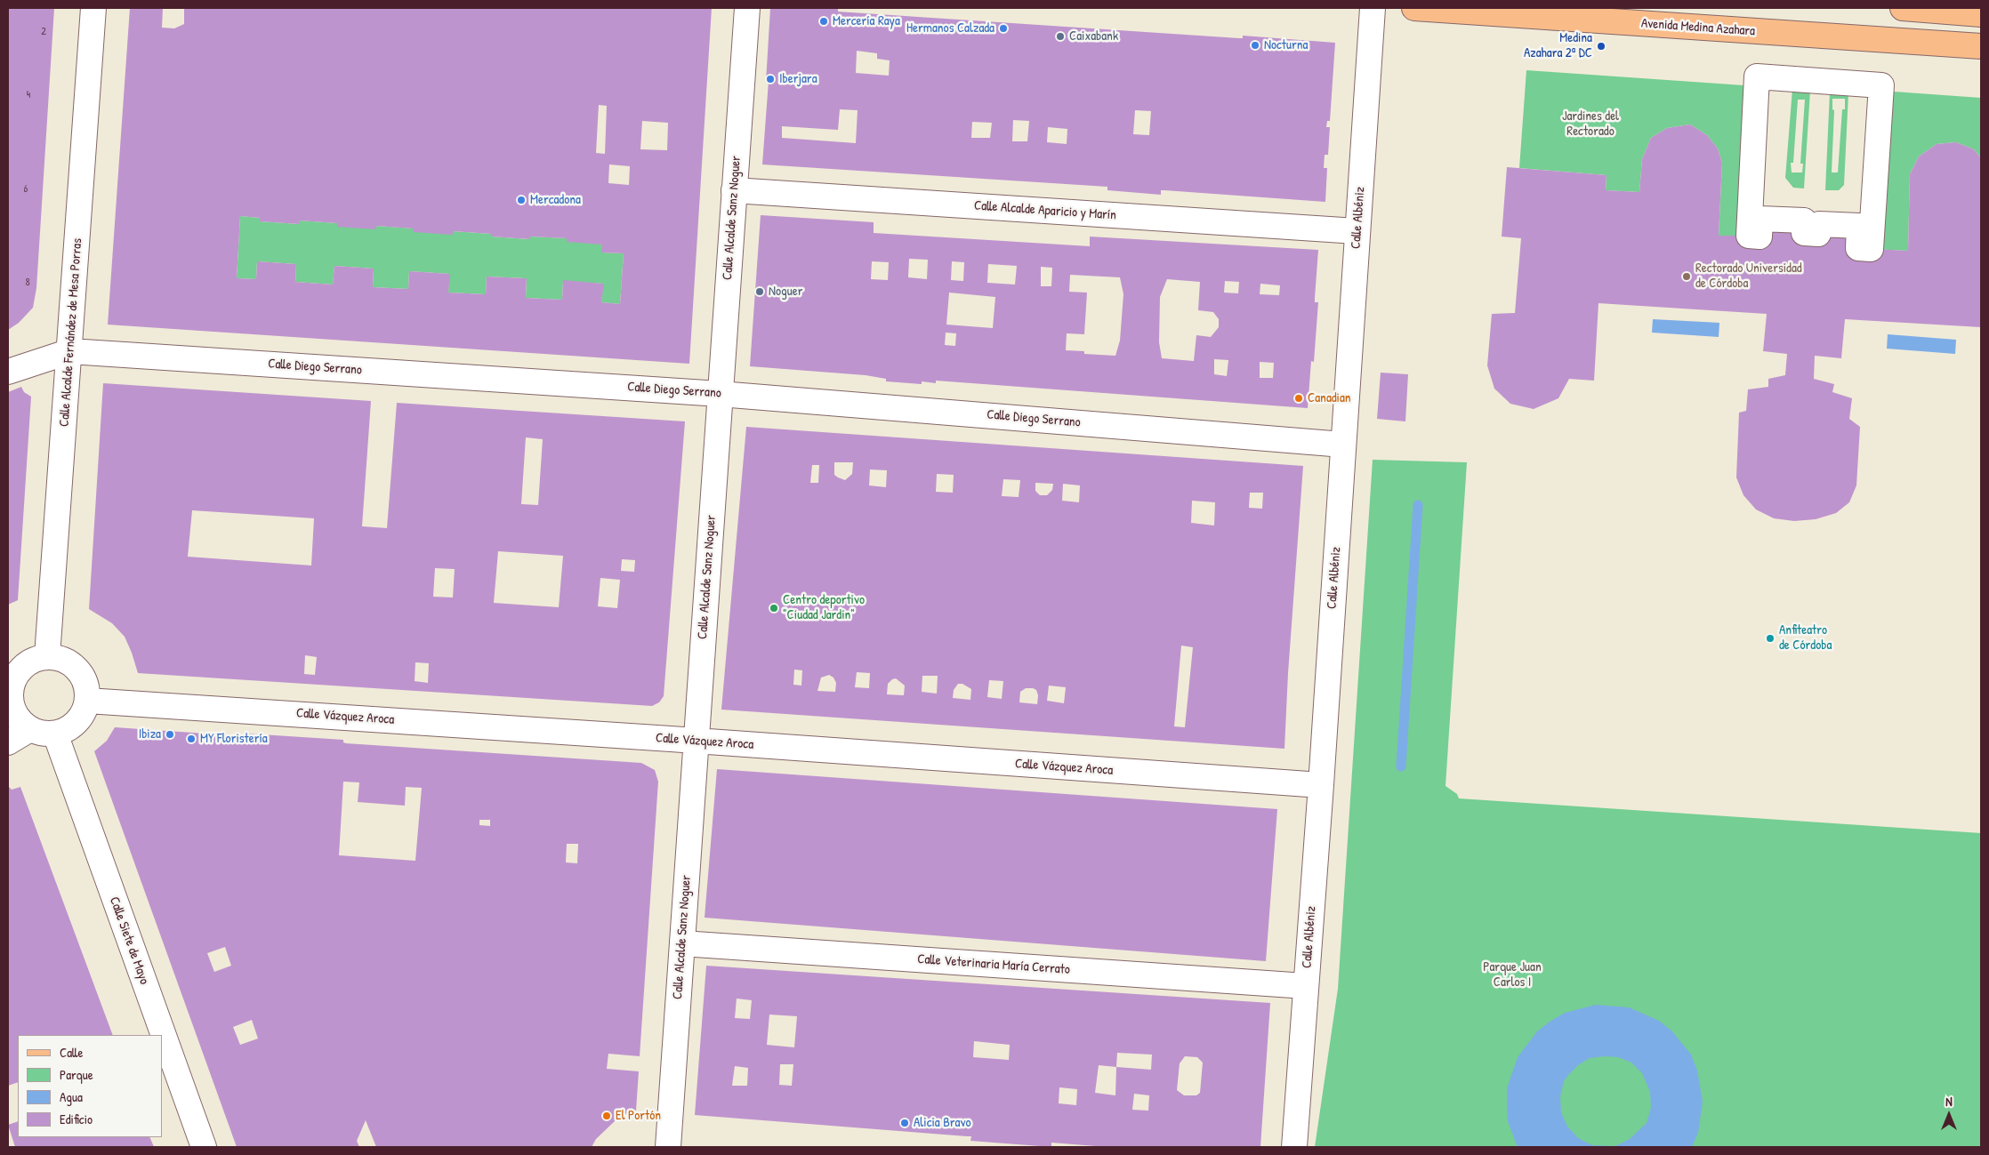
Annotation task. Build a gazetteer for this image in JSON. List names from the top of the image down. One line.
{"streets":{"main road":["Avenida Medina Azahara"],"street":["Calle Alcalde Aparicio y Marín","Calle Alcalde Sanz Noguer","Calle Albéniz","Calle Alcalde Fernández de Mesa Porras","Calle Diego Serrano","Calle Vázquez Aroca","Calle Siete de Mayo","Calle Veterinaria María Cerrato"]},"crossings":[["Calle Alcalde Aparicio y Marín","Calle Alcalde Sanz Noguer"],["Calle Alcalde Aparicio y Marín","Calle Albéniz"],["Calle Alcalde Sanz Noguer","Calle Diego Serrano"],["Calle Alcalde Sanz Noguer","Calle Vázquez Aroca"],["Calle Alcalde Sanz Noguer","Calle Veterinaria María Cerrato"],["Calle Albéniz","Calle Diego Serrano"],["Calle Albéniz","Calle Vázquez Aroca"],["Calle Albéniz","Calle Veterinaria María Cerrato"],["Calle Alcalde Fernández de Mesa Porras","Calle Diego Serrano"],["Calle Alcalde Fernández de Mesa Porras","Calle Vázquez Aroca"],["Calle Alcalde Fernández de Mesa Porras","Calle Siete de Mayo"],["Calle Vázquez Aroca","Calle Siete de Mayo"]],"parks":["Jardines del Rectorado","Parque Juan Carlos I"],"places":["Mercería Raya","Hermanos Calzada","Caixabank","Nocturna","Medina Azahara 2ª DC","Iberjara","Mercadona","Rectorado Universidad de Córdoba","Noguer","Canadian","Centro deportivo \"Ciudad Jardin\"","Anfiteatro de Córdoba","Ibiza","MY Floristería","El Portón","Alicia Bravo"],"house_numbers":["2","4","6","8"],"legend":["Calle","Parque","Agua","Edificio"],"north":"top"}
